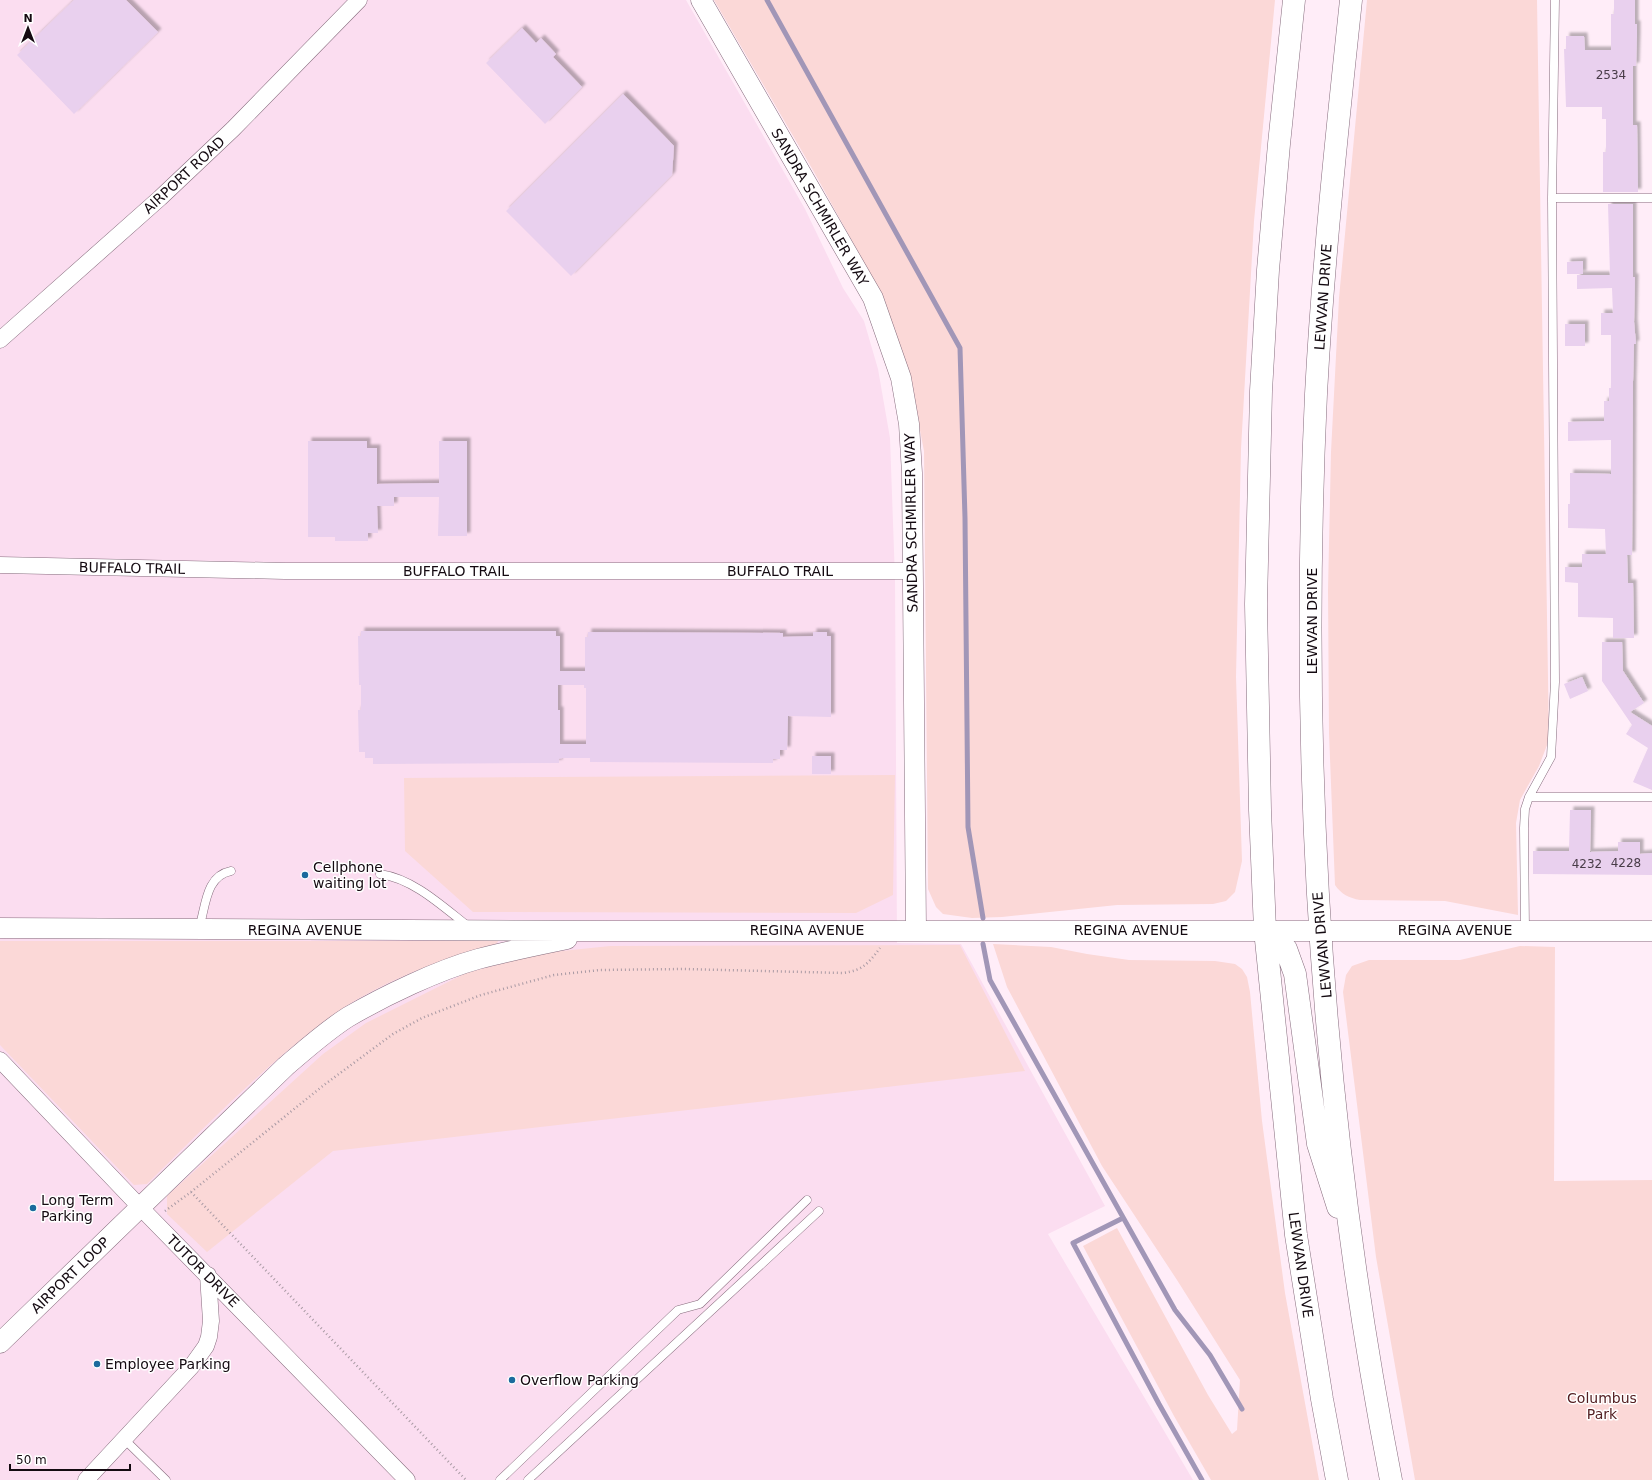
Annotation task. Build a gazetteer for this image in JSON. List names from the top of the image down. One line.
{"streets":{"main road":["LEWVAN DRIVE"],"street":["AIRPORT ROAD","SANDRA SCHMIRLER WAY","BUFFALO TRAIL","REGINA AVENUE","TUTOR DRIVE","AIRPORT LOOP"]},"crossings":[["SANDRA SCHMIRLER WAY","BUFFALO TRAIL"],["SANDRA SCHMIRLER WAY","REGINA AVENUE"],["LEWVAN DRIVE","REGINA AVENUE"],["REGINA AVENUE","TUTOR DRIVE"],["REGINA AVENUE","AIRPORT LOOP"],["TUTOR DRIVE","AIRPORT LOOP"]],"parks":["Columbus Park"],"places":["Cellphone waiting lot","Long Term Parking","Employee Parking","Overflow Parking"],"house_numbers":["2534","4228","4232"],"scale_bar":"50 m","north":"top"}
